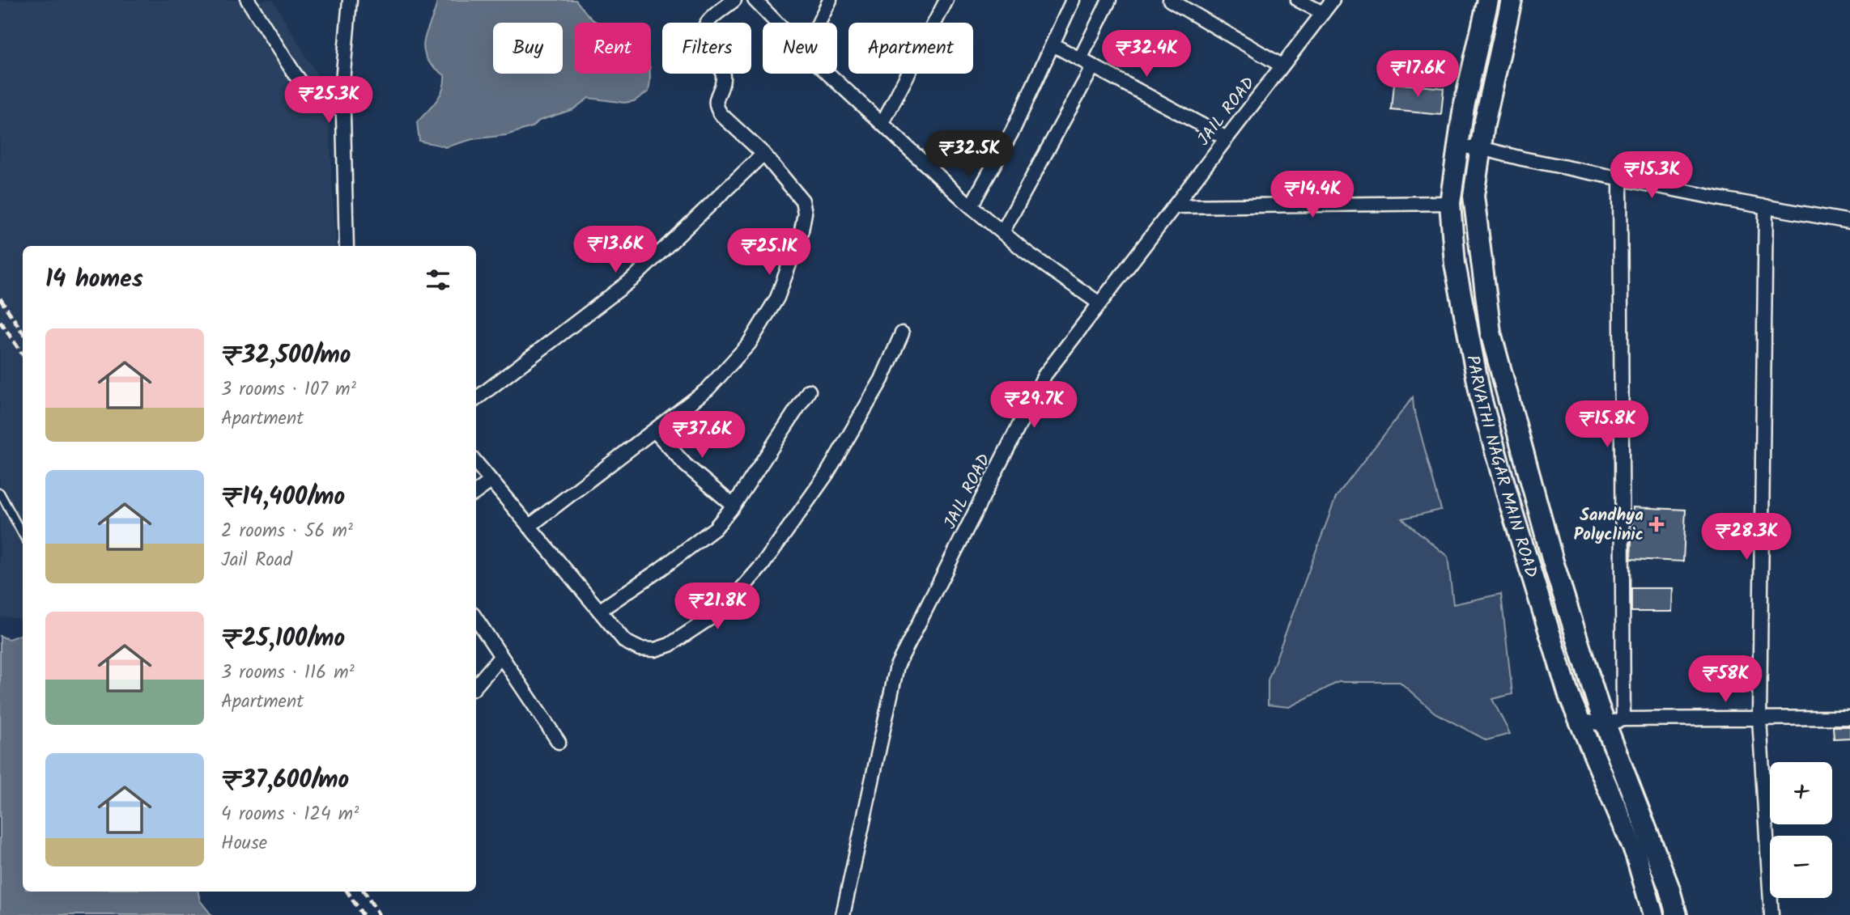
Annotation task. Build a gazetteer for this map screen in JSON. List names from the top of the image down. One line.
{"streets":{"main road":["PARVATHI NAGAR MAIN ROAD"],"street":["JAIL ROAD"]},"places":{"health":["Sandhya Polyclinic"]},"page":{"chip":["Buy","Rent","Filters","New","Apartment"],"price":["₹32.4K","₹17.6K","₹25.3K","₹32.5K","₹15.3K","₹14.4K","₹13.6K","₹25.1K","₹29.7K","₹15.8K","₹37.6K","₹28.3K","₹21.8K","₹58K"],"heading":"14 homes","list":[{"name":"₹32,500/mo","note":"3 rooms · 107 m² · Apartment"},{"name":"₹14,400/mo","note":"2 rooms · 56 m² · Jail Road"},{"name":"₹25,100/mo","note":"3 rooms · 116 m² · Apartment"},{"name":"₹37,600/mo","note":"4 rooms · 124 m² · House"}],"map_buttons":["+","−"]}}
